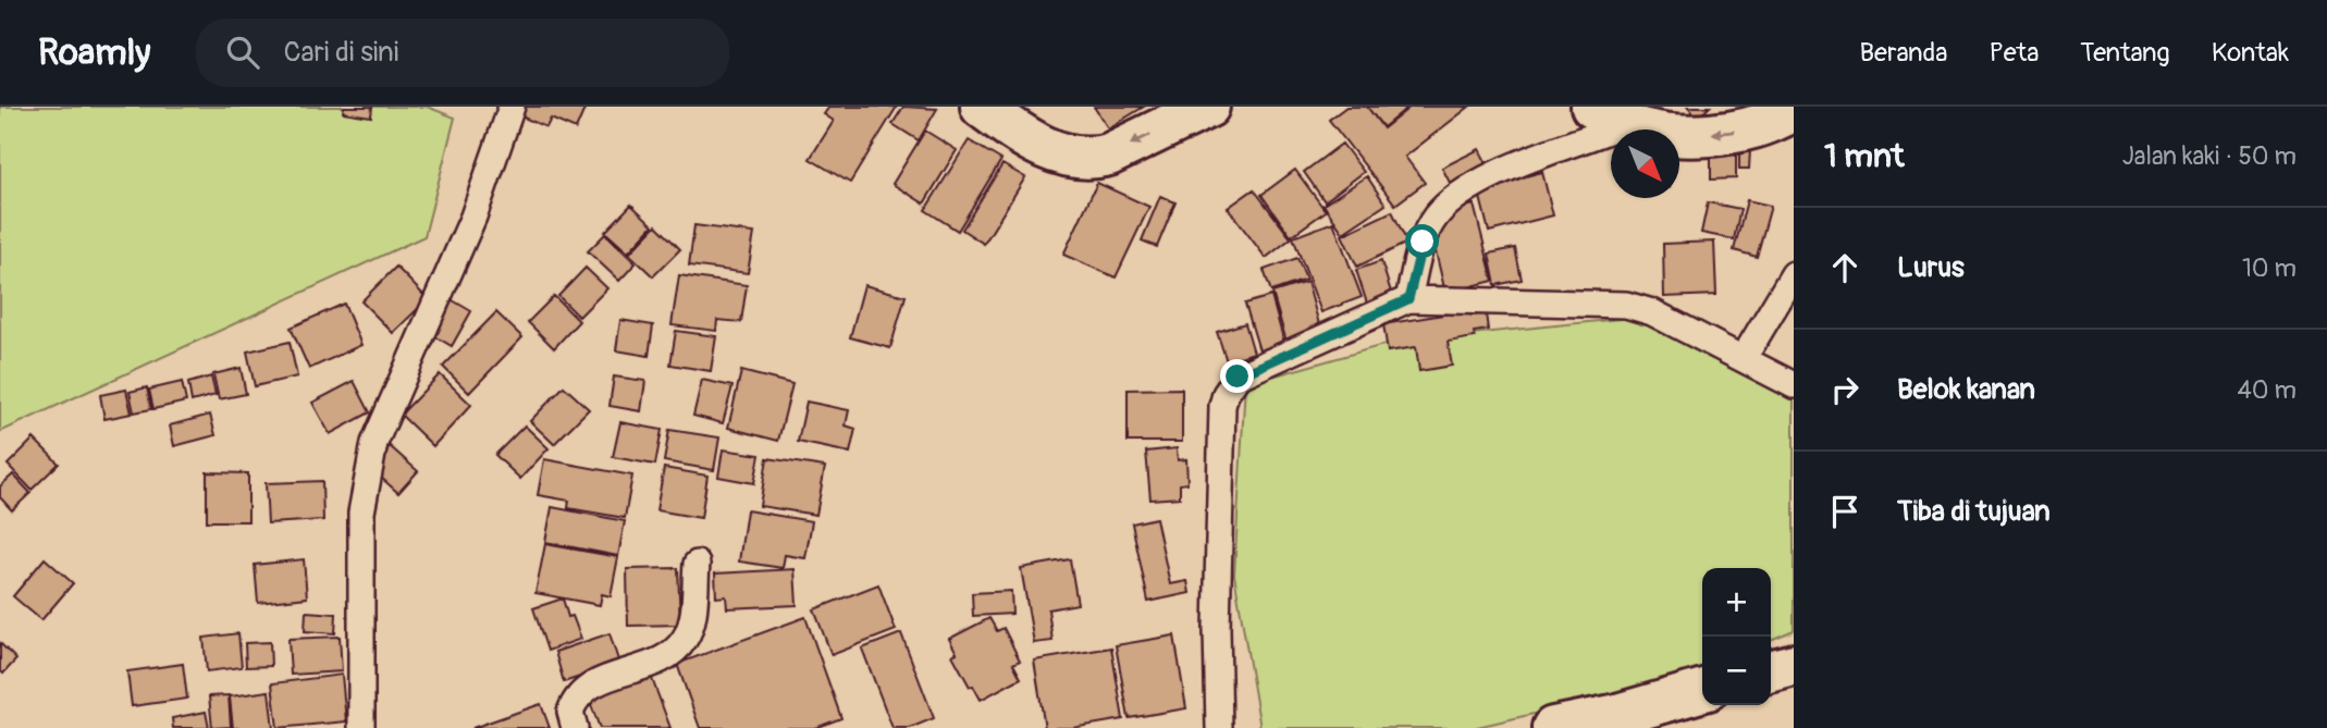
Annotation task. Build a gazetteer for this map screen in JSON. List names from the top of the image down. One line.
{"north":"bottom right","page":{"header":"Roamly","search":"Cari di sini","nav":["Beranda","Peta","Tentang","Kontak"],"heading":["1 mnt","Jalan kaki · 50 m"],"list":[["Lurus","10 m"],["Belok kanan","40 m"],"Tiba di tujuan"],"map_buttons":["+","−"]}}
